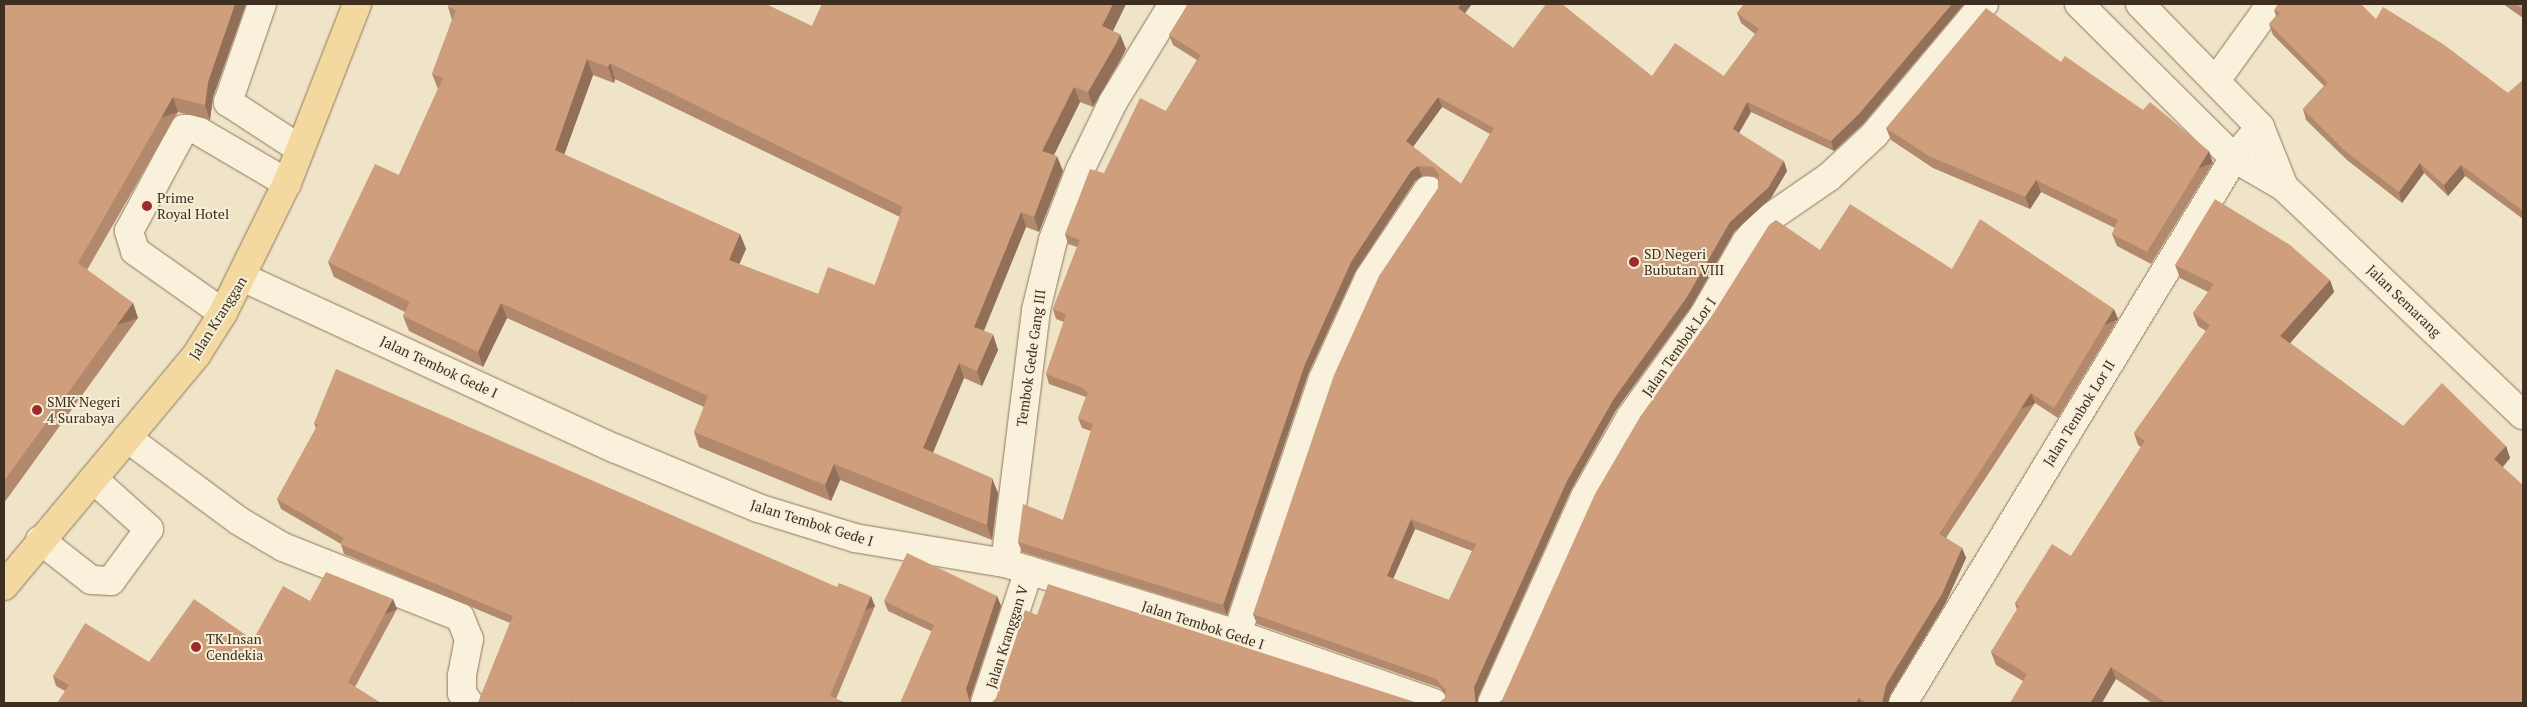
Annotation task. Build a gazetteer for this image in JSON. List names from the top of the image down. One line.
{"streets":{"main road":["Jalan Kranggan"],"street":["Jalan Semarang","Jalan Tembok Lor I","Tembok Gede Gang III","Jalan Tembok Gede I","Jalan Tembok Lor II","Jalan Kranggan V"]},"crossings":[["Jalan Semarang","Jalan Tembok Lor II"],["Jalan Kranggan","Jalan Tembok Gede I"],["Tembok Gede Gang III","Jalan Tembok Gede I"],["Tembok Gede Gang III","Jalan Kranggan V"],["Jalan Tembok Gede I","Jalan Kranggan V"]],"places":["Prime Royal Hotel","SD Negeri Bubutan VIII","SMK Negeri 4 Surabaya","TK Insan Cendekia"]}
